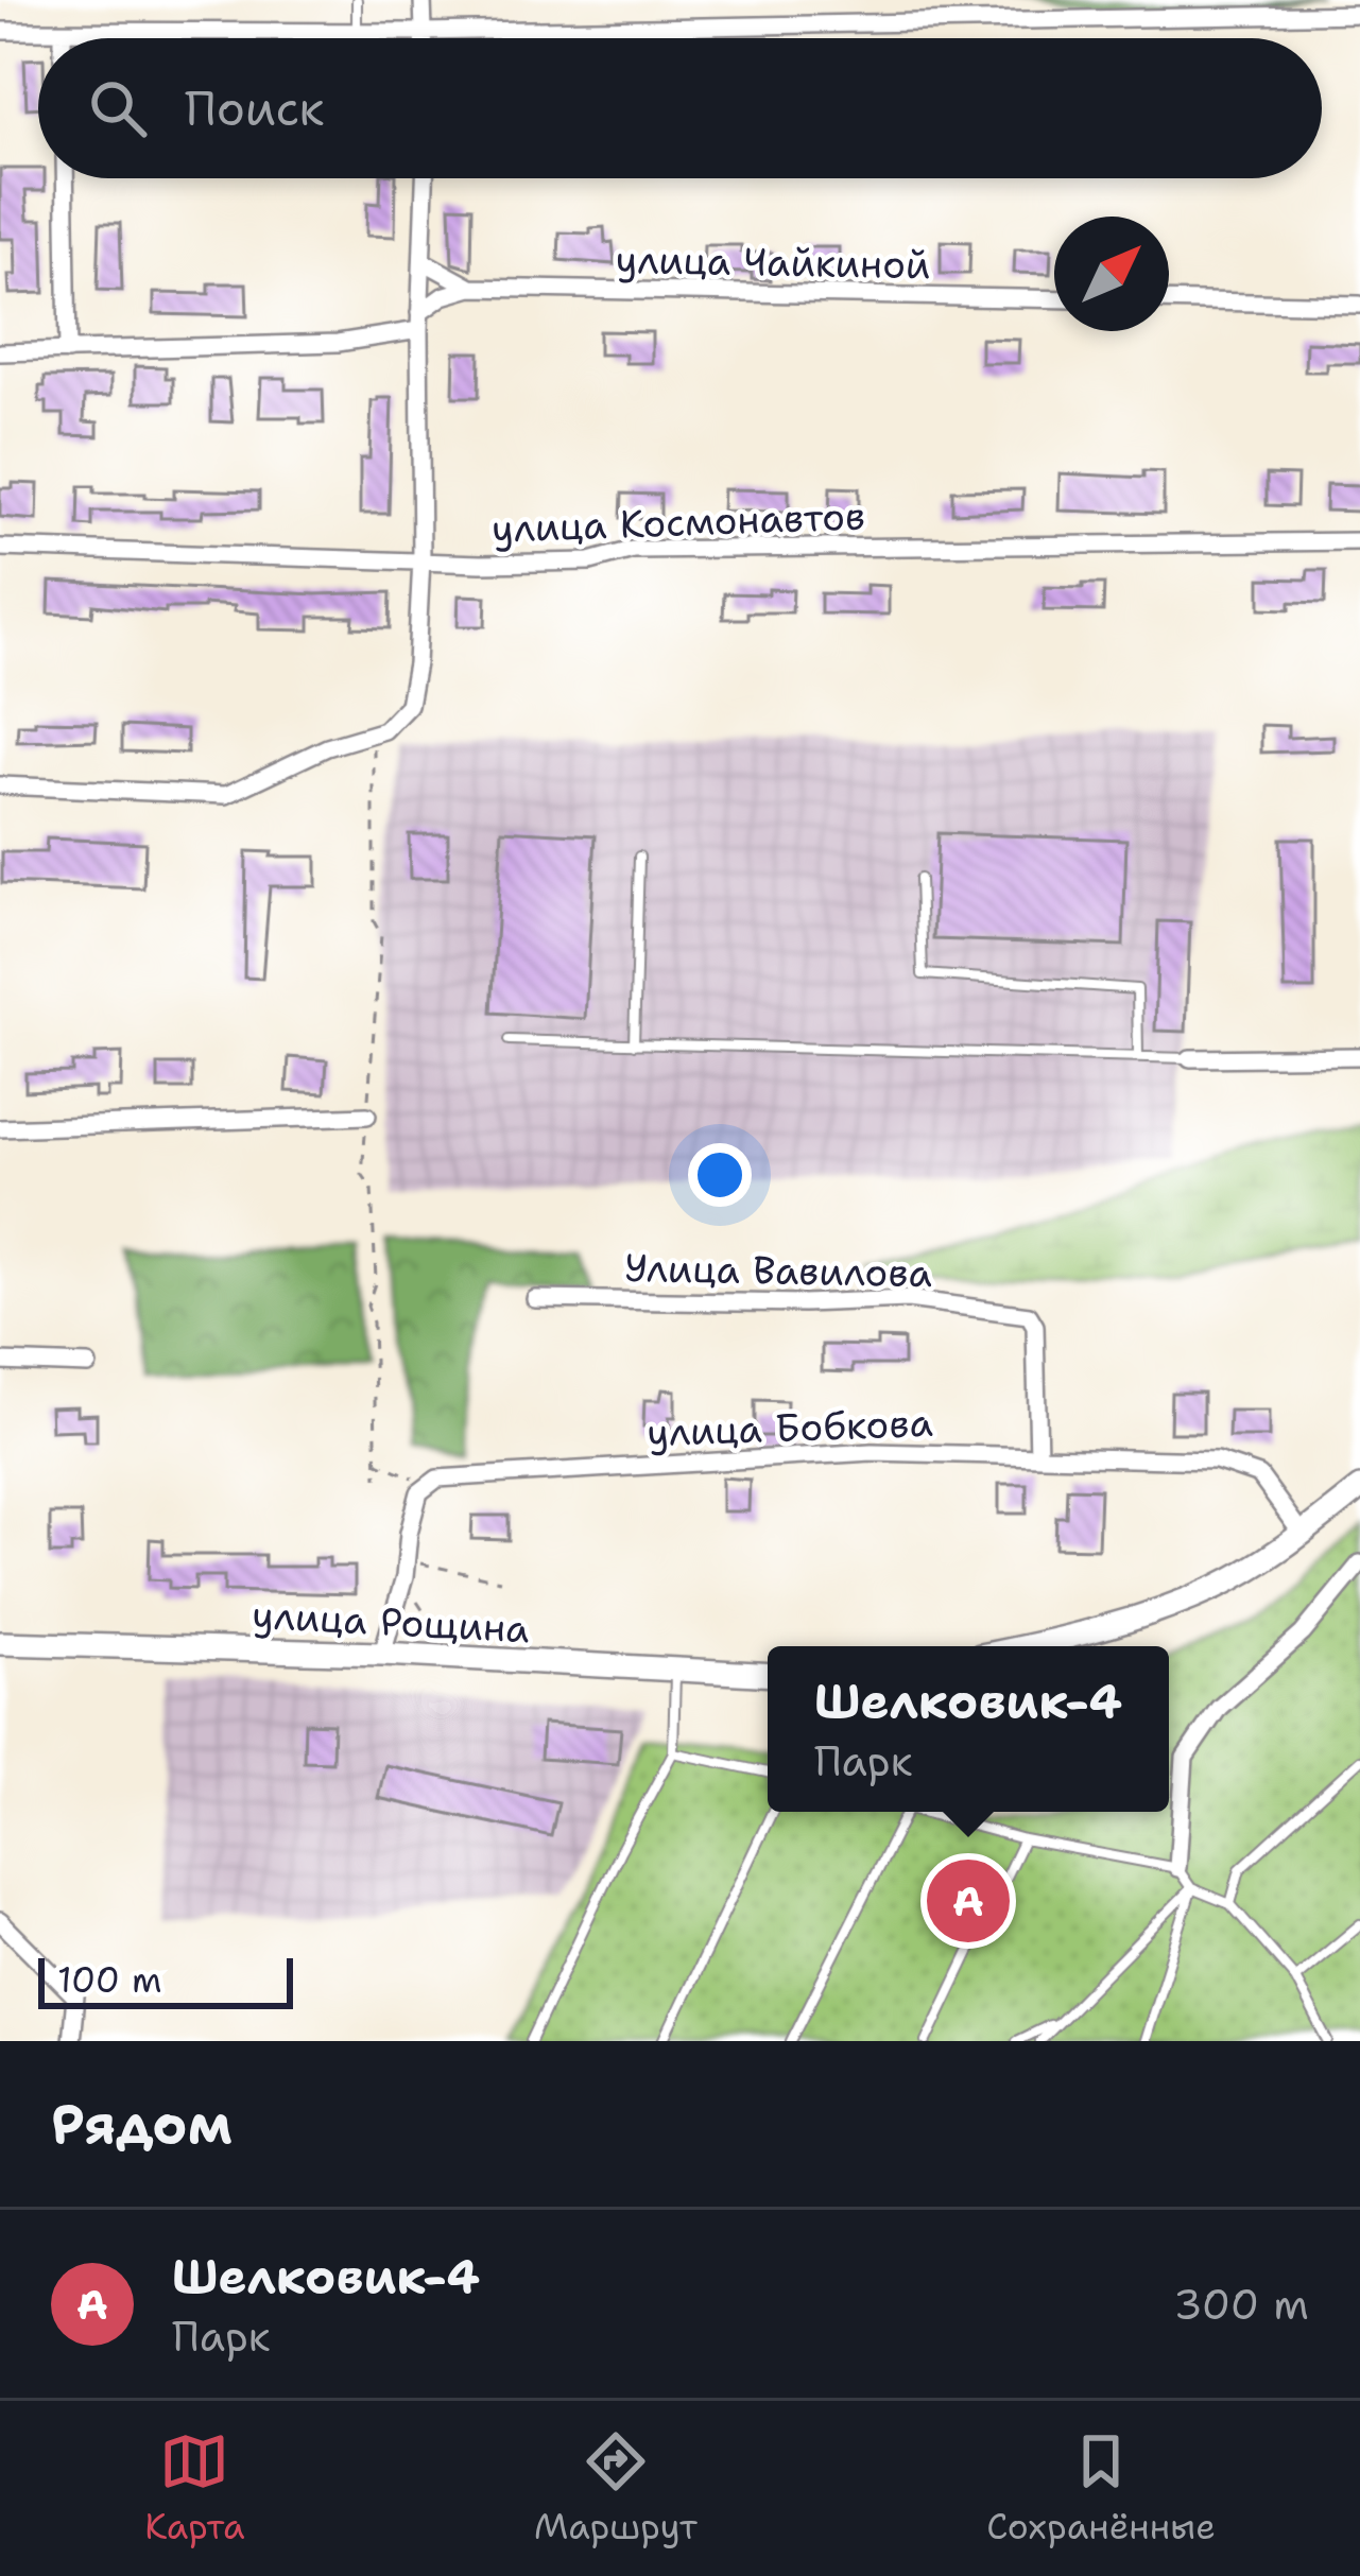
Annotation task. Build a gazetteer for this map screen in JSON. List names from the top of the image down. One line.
{"streets":{"street":["улица Чайкиной","улица Космонавтов","Улица Вавилова","улица Бобкова","улица Рощина"]},"crossings":[["Улица Вавилова","улица Бобкова"]],"scale_bar":"100 m","north":"top right","page":{"search":"Поиск","popup":["Шелковик-4","Парк"],"pins":"A","scale":"100 m","heading":"Рядом","list":[{"mark":"A","name":"Шелковик-4","note":"Парк","value":"300 m"}],"nav":["Карта","Маршрут","Сохранённые"]}}
